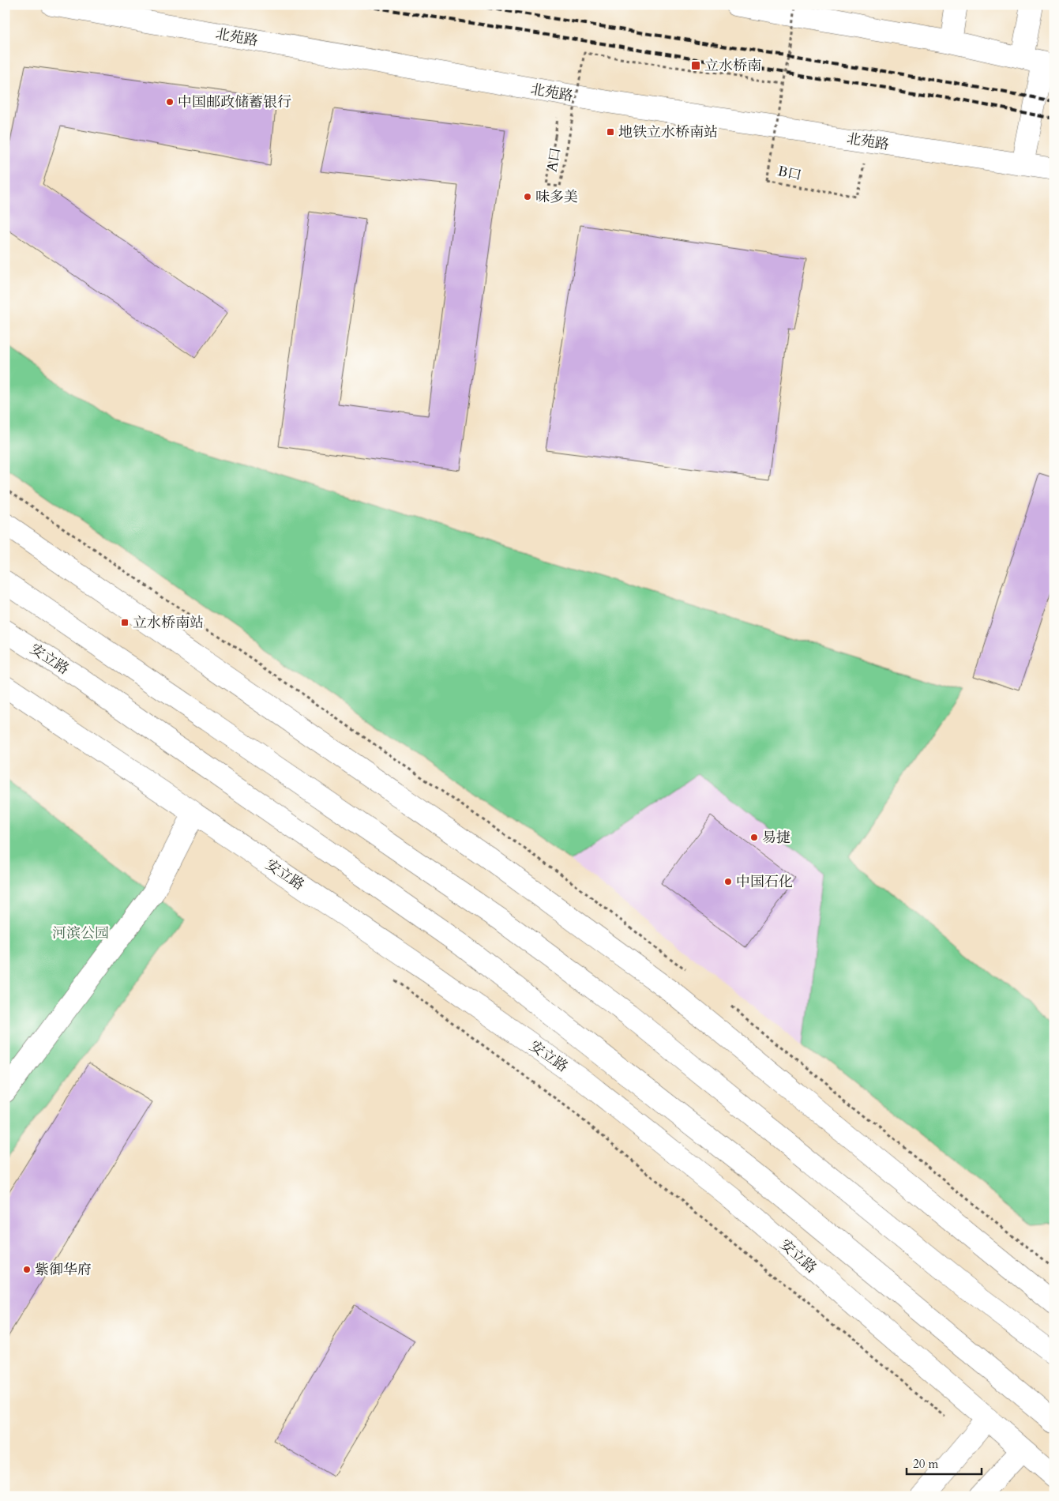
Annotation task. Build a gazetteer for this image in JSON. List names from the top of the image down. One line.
{"streets":{"main road":["北苑路","安立路"],"path":["A口","B口"]},"crossings":[["北苑路","B口"],["A口","B口"]],"parks":["河滨公园"],"places":{"transit":["立水桥南","地铁立水桥南站","立水桥南站"],"other":["中国邮政储蓄银行","味多美","易捷","中国石化","紫御华府"]},"scale_bar":"20 m"}
